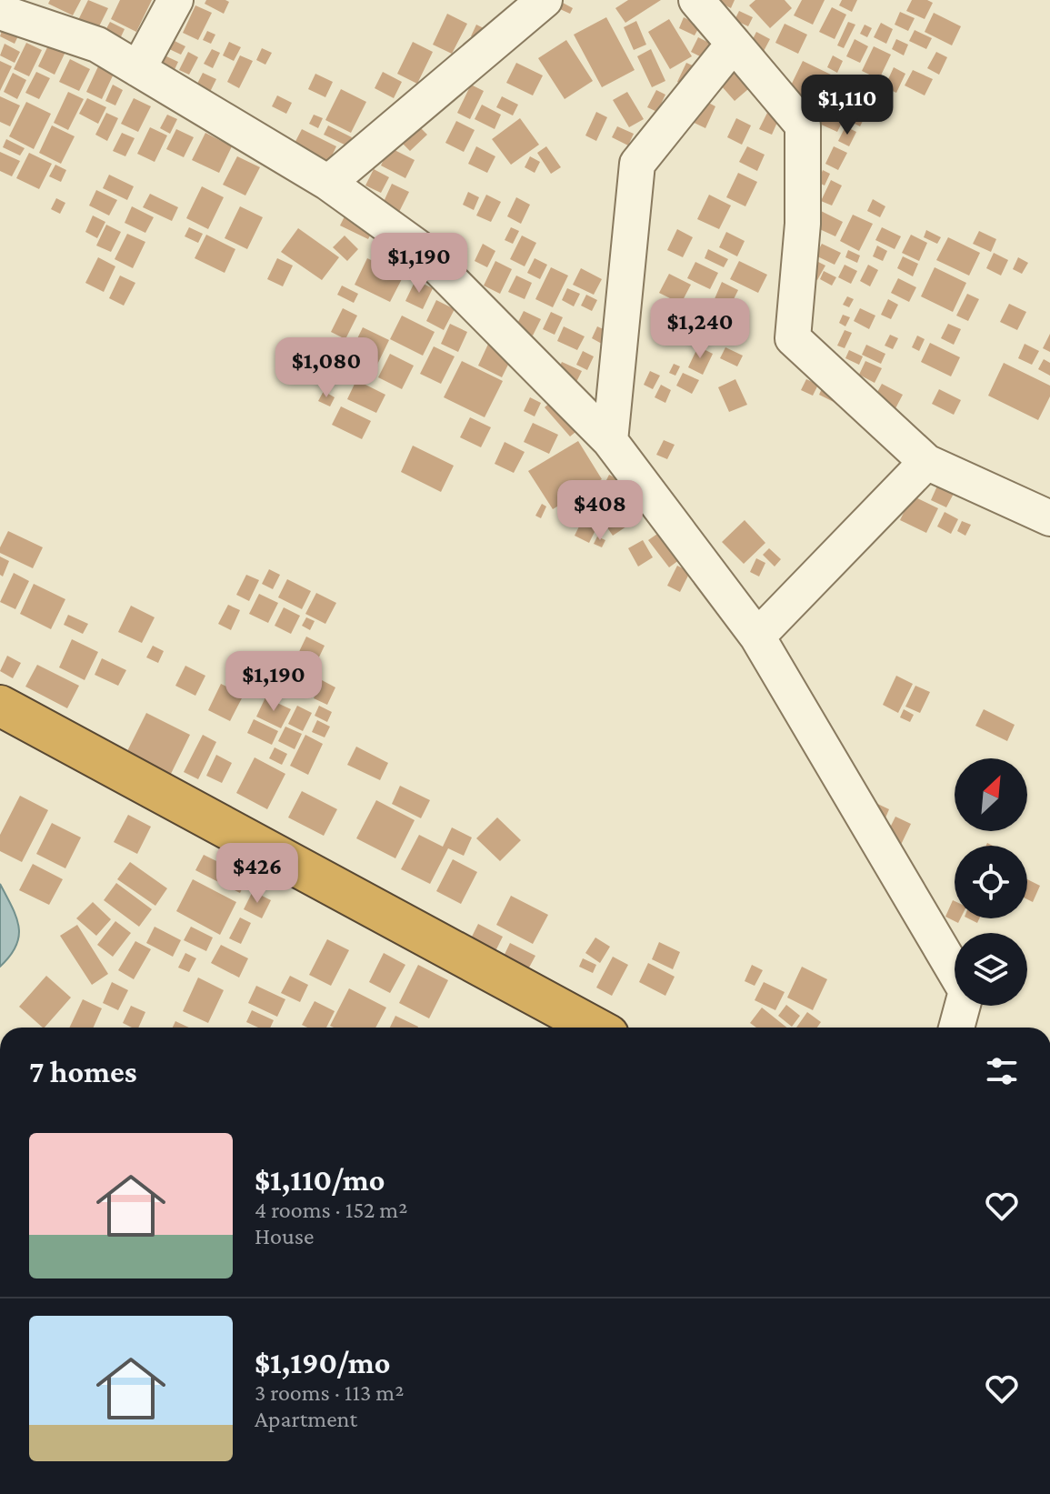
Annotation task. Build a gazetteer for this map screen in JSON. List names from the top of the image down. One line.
{"north":"top right","page":{"price":["$1,110","$1,190","$1,240","$1,080","$408","$1,190","$426"],"heading":"7 homes","list":[{"name":"$1,110/mo","note":"4 rooms · 152 m² · House"},{"name":"$1,190/mo","note":"3 rooms · 113 m² · Apartment"}]}}
